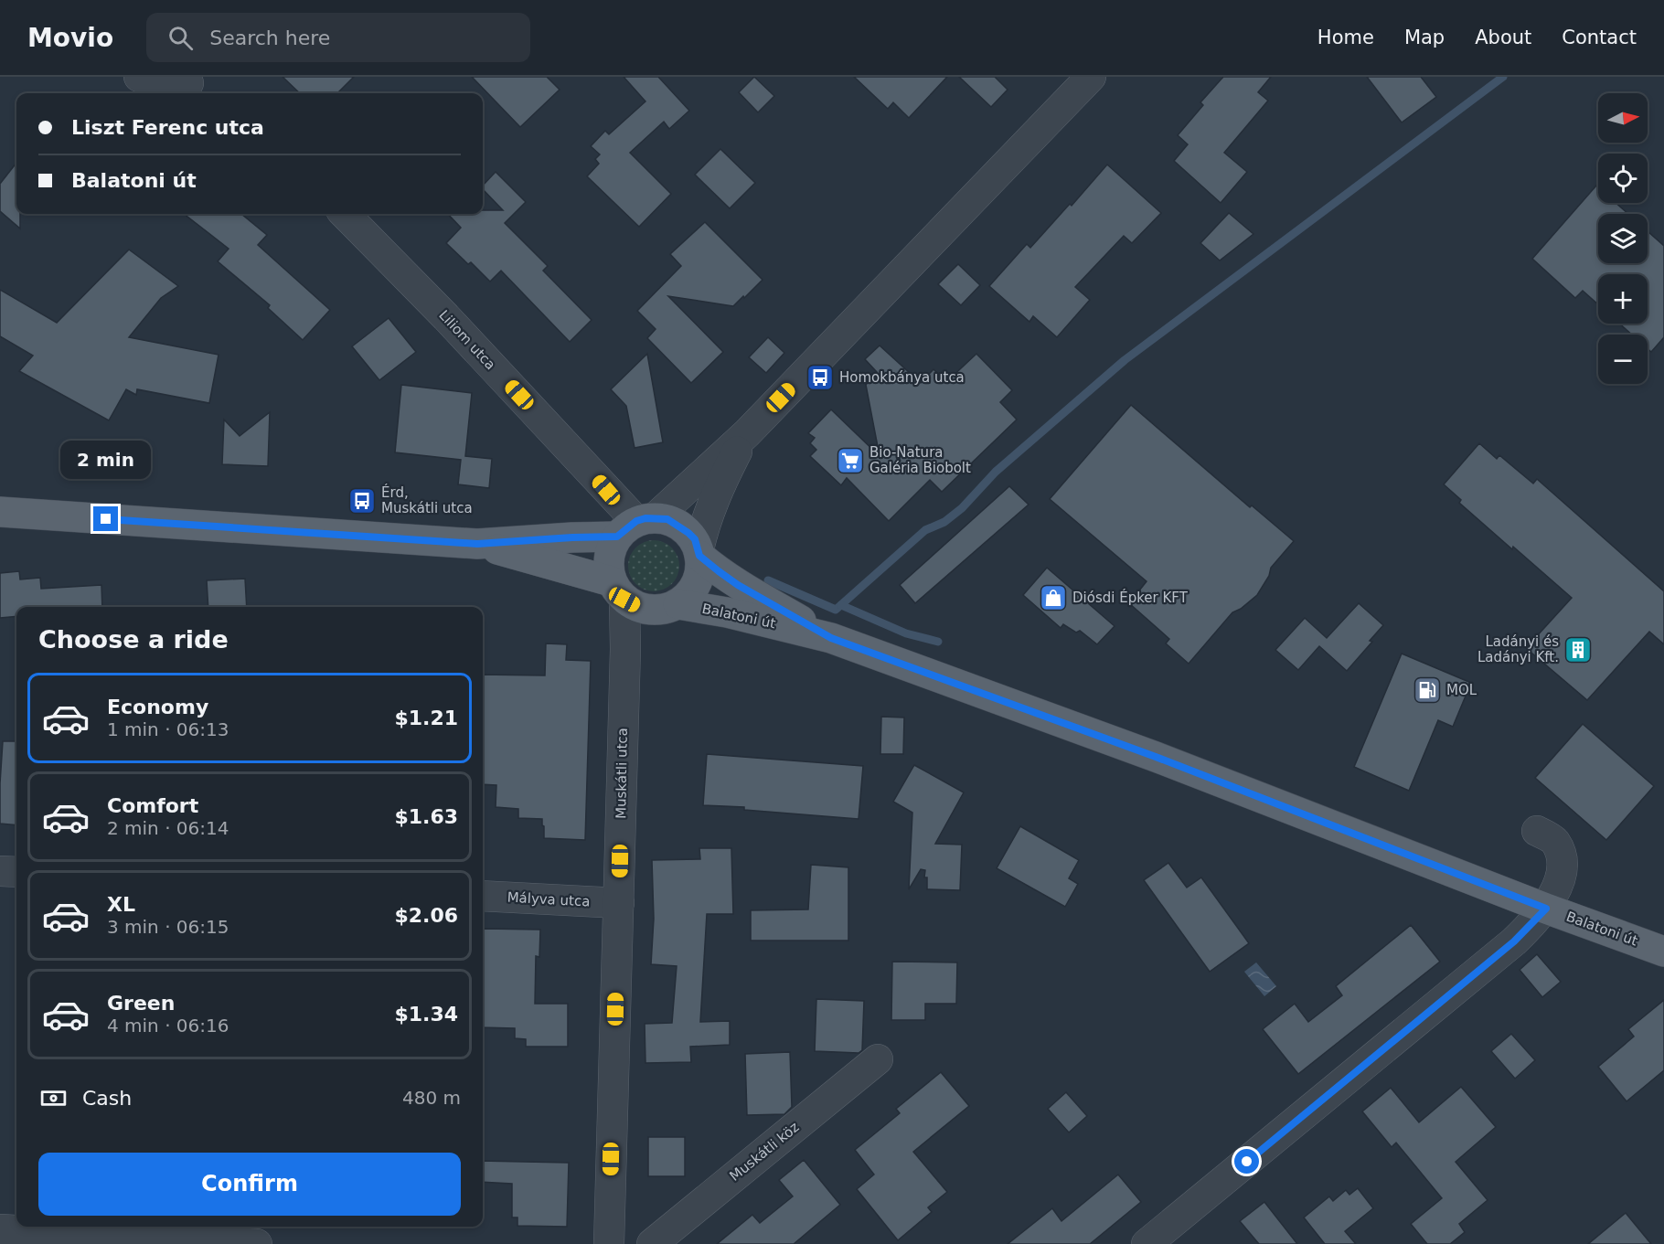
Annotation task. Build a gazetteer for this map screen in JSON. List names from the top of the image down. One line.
{"streets":{"main road":["Balatoni út"],"street":["Liliom utca","Muskátli utca","Mályva utca","Muskátli köz"]},"crossings":[["Liliom utca","Balatoni út"],["Liliom utca","Muskátli utca"],["Balatoni út","Muskátli utca"],["Muskátli utca","Mályva utca"]],"places":{"bus stop":["Homokbánya utca","Érd, Muskátli utca"],"supermarket":["Bio-Natura Galéria Biobolt"],"shop":["Diósdi Épker KFT"],"building":["Ladányi és Ladányi Kft."],"fuel station":["MOL"]},"north":"right","page":{"header":"Movio","search":"Search here","nav":["Home","Map","About","Contact"],"map_buttons":["+","−"],"banner":["Liszt Ferenc utca","Balatoni út"],"bubble":"2 min","heading":"Choose a ride","list":[{"name":"Economy","note":"1 min · 06:13","value":"$1.21"},{"name":"Comfort","note":"2 min · 06:14","value":"$1.63"},{"name":"XL","note":"3 min · 06:15","value":"$2.06"},{"name":"Green","note":"4 min · 06:16","value":"$1.34"}],"pay":["Cash","480 m"],"buttons":"Confirm"}}
